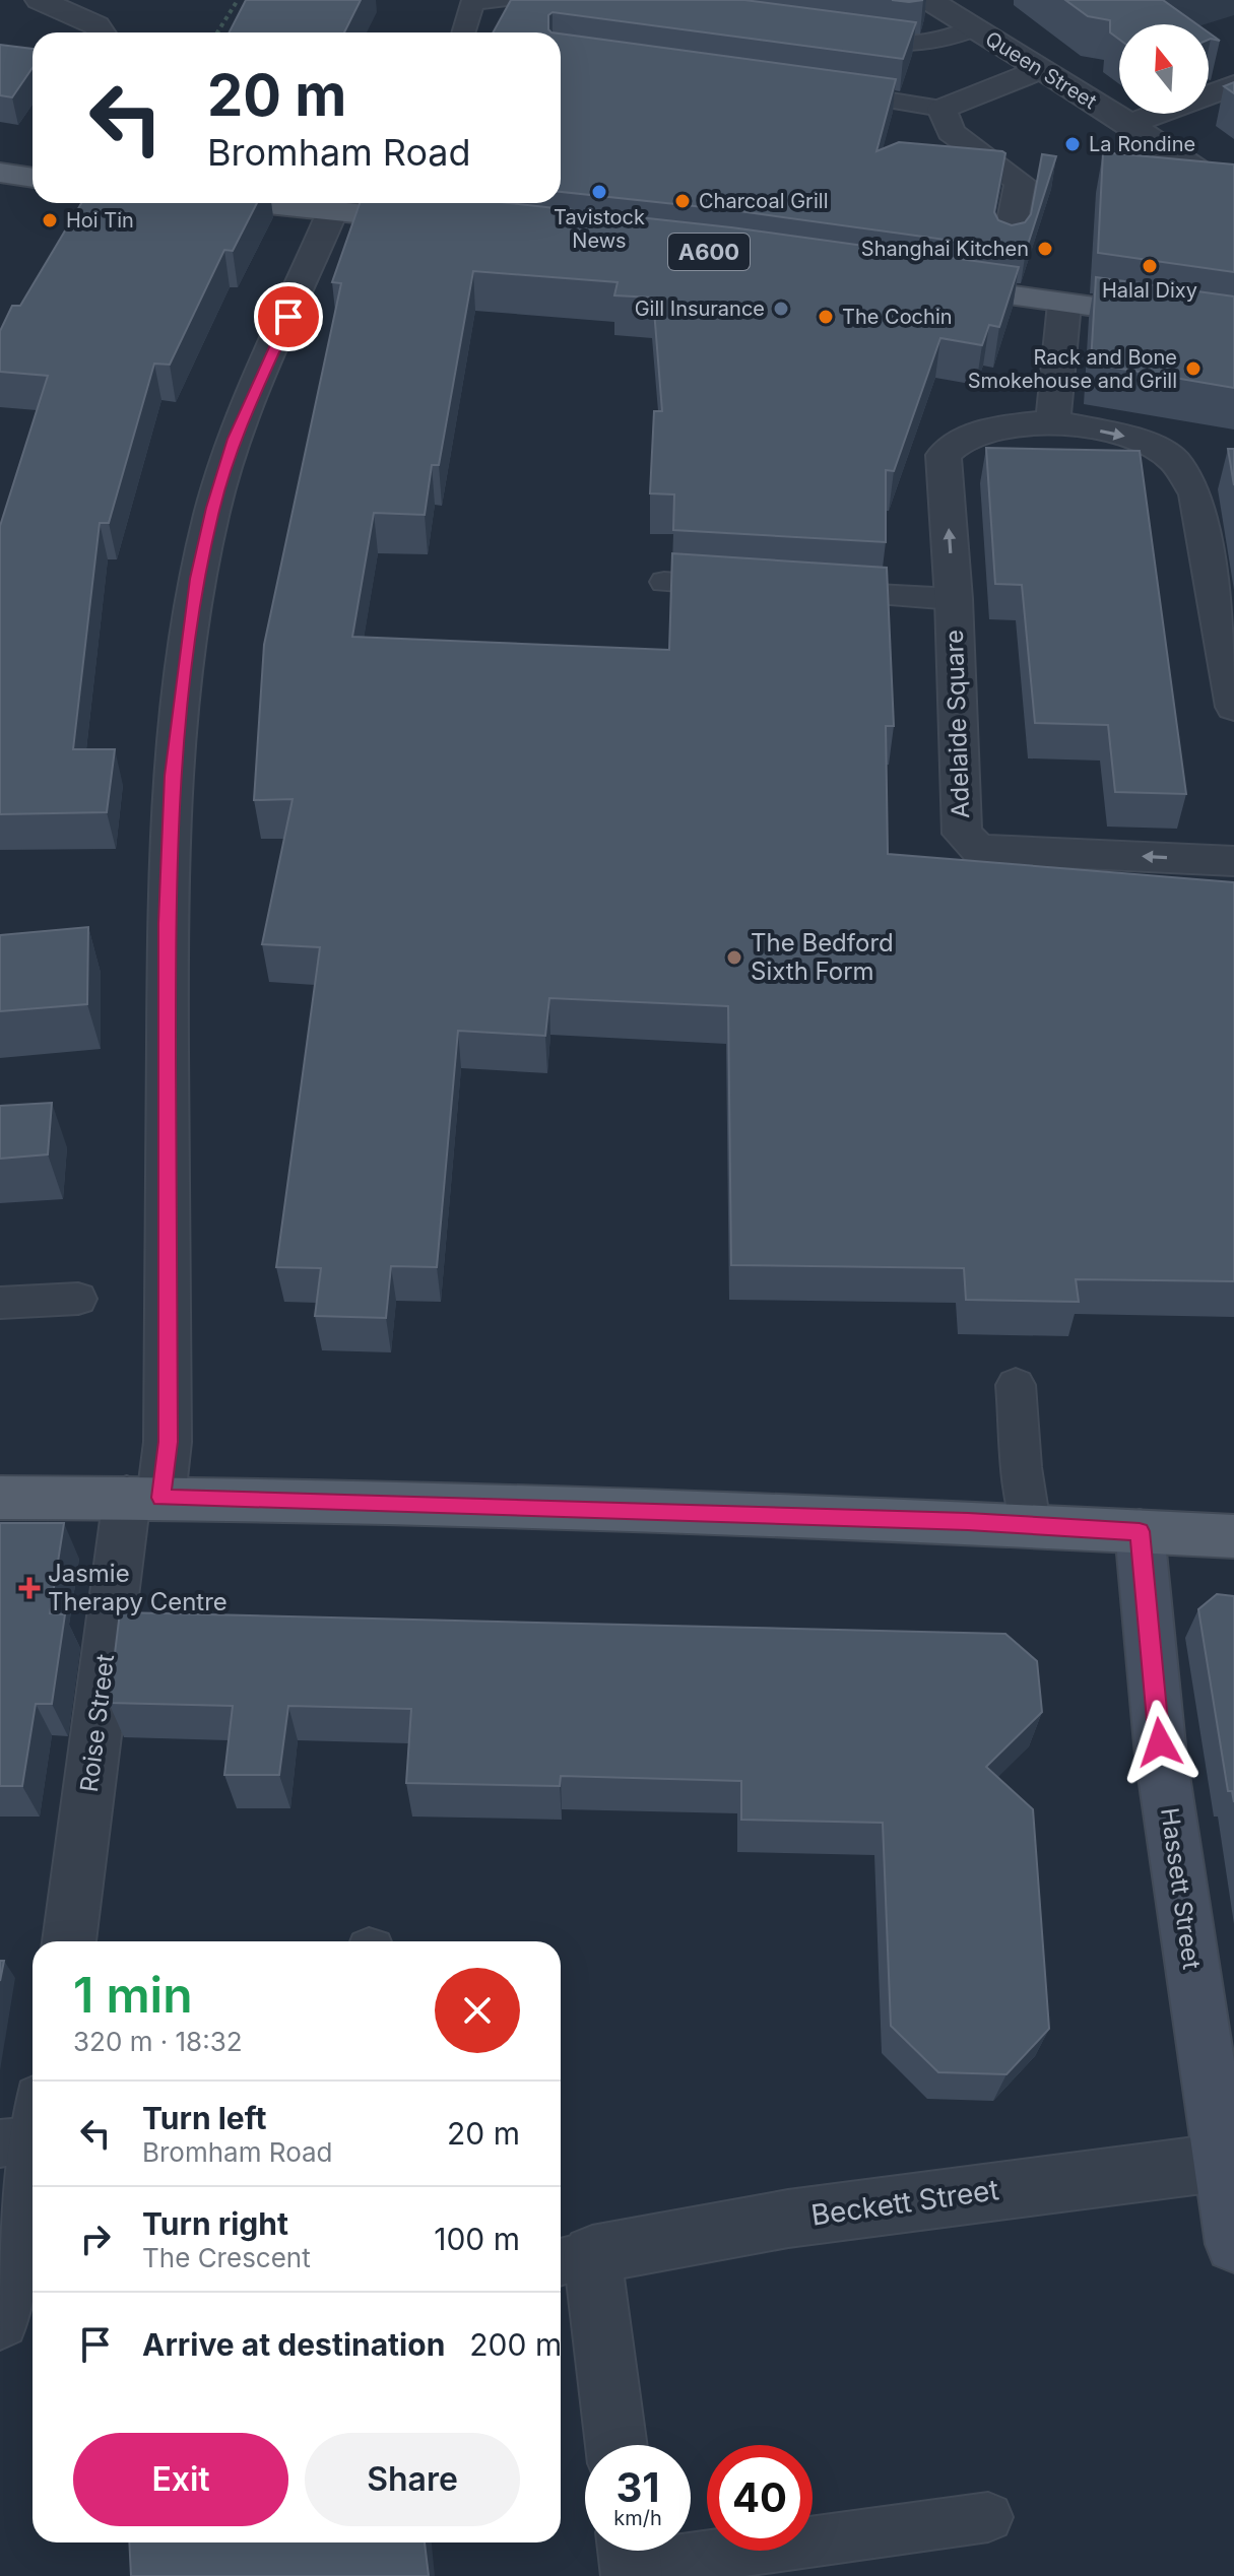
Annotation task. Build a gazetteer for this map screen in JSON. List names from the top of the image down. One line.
{"streets":{"street":["Queen Street","Adelaide Square","Roise Street","Hassett Street","Beckett Street"]},"crossings":[["Hassett Street","Beckett Street"]],"places":{"other":["La Rondine","Tavistock News","Charcoal Grill","Hoi Tin","Shanghai Kitchen","Halal Dixy","Gill Insurance","The Cochin","Rack and Bone Smokehouse and Grill","The Bedford Sixth Form"],"health":["Jasmie Therapy Centre"]},"north":"top","page":{"turn":["20 m","Bromham Road"],"heading":["1 min","320 m · 18:32"],"list":[{"name":"Turn left","note":"Bromham Road","value":"20 m"},{"name":"Turn right","note":"The Crescent","value":"100 m"},{"name":"Arrive at destination","value":"200 m"}],"buttons":["Exit","Share"],"speed":"31 km/h","limit":"40"}}
